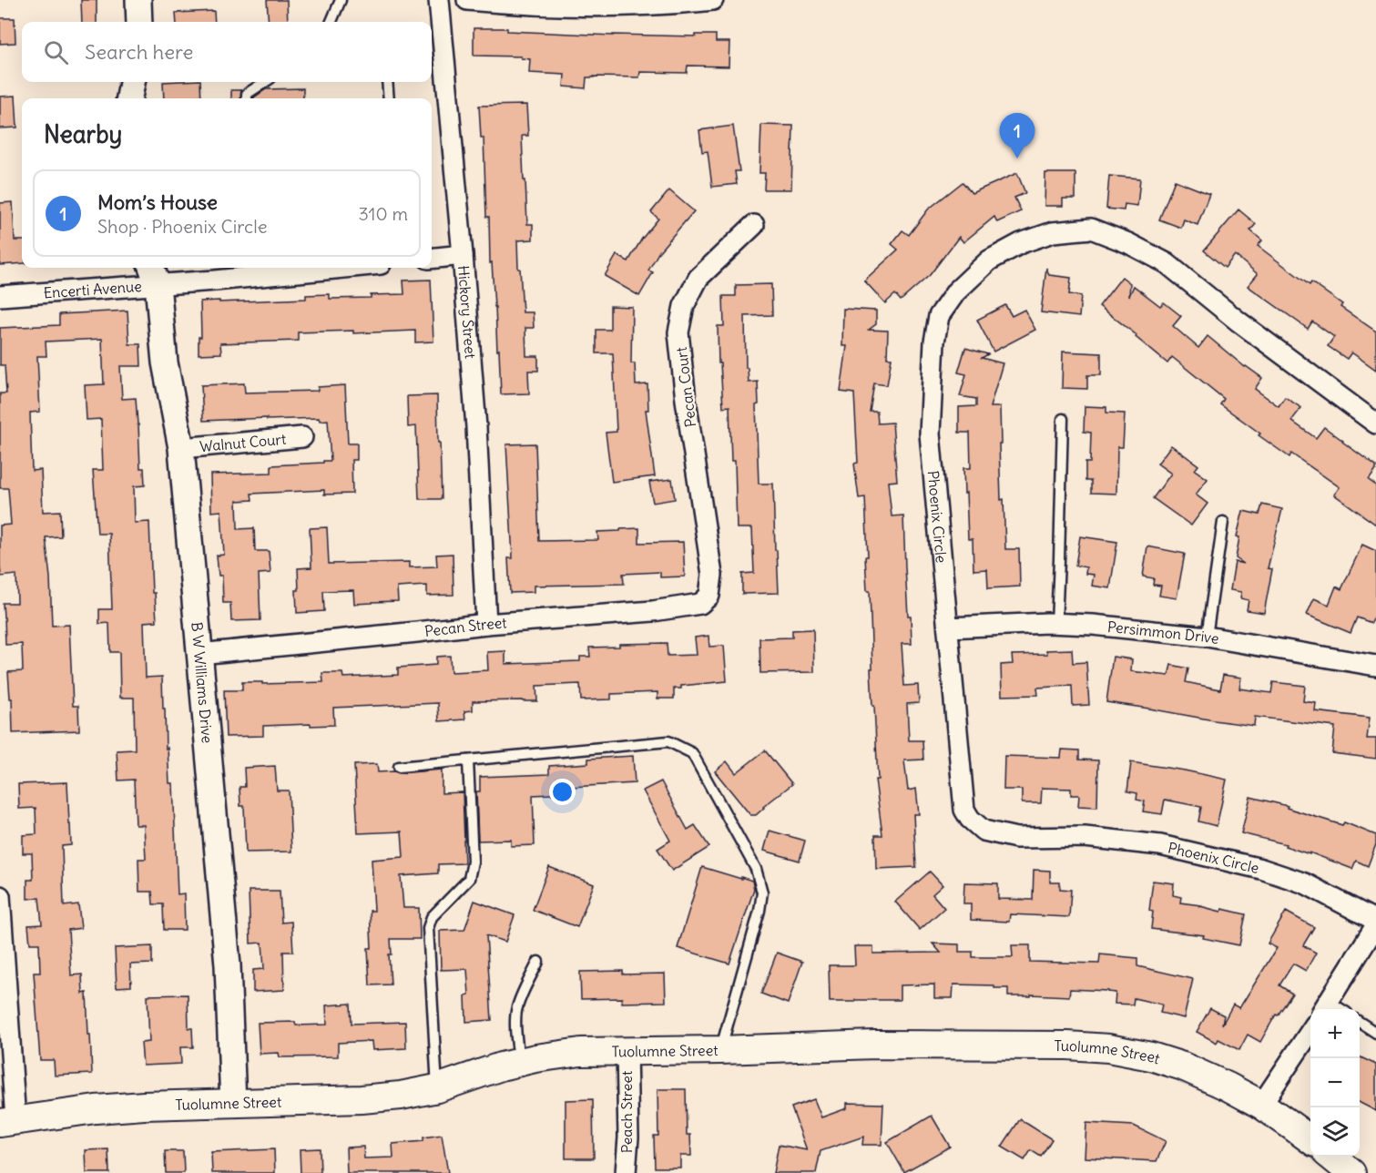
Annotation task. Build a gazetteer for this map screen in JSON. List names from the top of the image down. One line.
{"streets":{"main road":["Tuolumne Street"],"street":["Encerti Avenue","Hickory Street","Pecan Court","Walnut Court","Phoenix Circle","Pecan Street","Persimmon Drive","B W Williams Drive","Peach Street"]},"crossings":[["Encerti Avenue","B W Williams Drive"],["Hickory Street","Pecan Street"],["Pecan Court","Pecan Street"],["Walnut Court","B W Williams Drive"],["Phoenix Circle","Persimmon Drive"],["Pecan Street","B W Williams Drive"],["B W Williams Drive","Tuolumne Street"],["Tuolumne Street","Peach Street"]],"page":{"search":"Search here","heading":"Nearby","pins":"1","list":[{"mark":"1","name":"Mom’s House","note":"Shop · Phoenix Circle","value":"310 m"}],"map_buttons":["+","−"]}}
